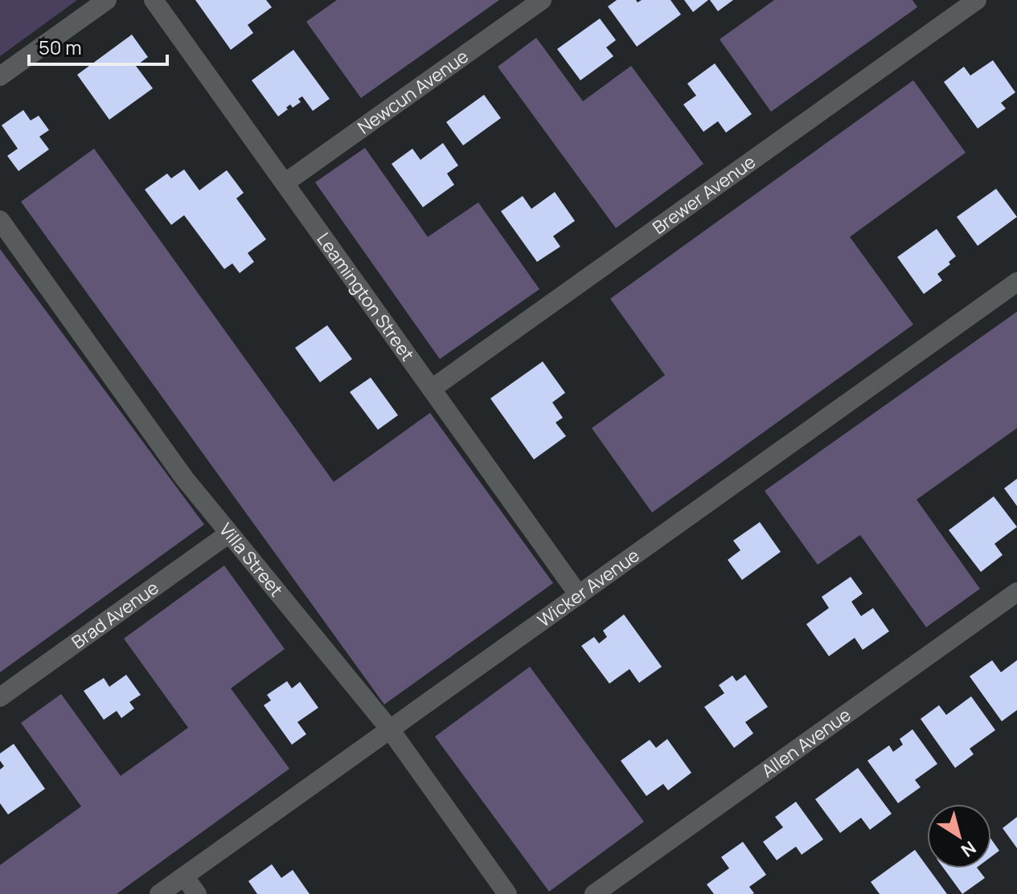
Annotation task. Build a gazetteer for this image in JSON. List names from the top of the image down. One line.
{"streets":{"street":["Newcun Avenue","Brewer Avenue","Leamington Street","Villa Street","Wicker Avenue","Brad Avenue","Allen Avenue"]},"crossings":[["Newcun Avenue","Leamington Street"],["Brewer Avenue","Leamington Street"],["Leamington Street","Wicker Avenue"],["Villa Street","Wicker Avenue"],["Villa Street","Brad Avenue"]],"scale_bar":"50 m","north":"bottom right"}
